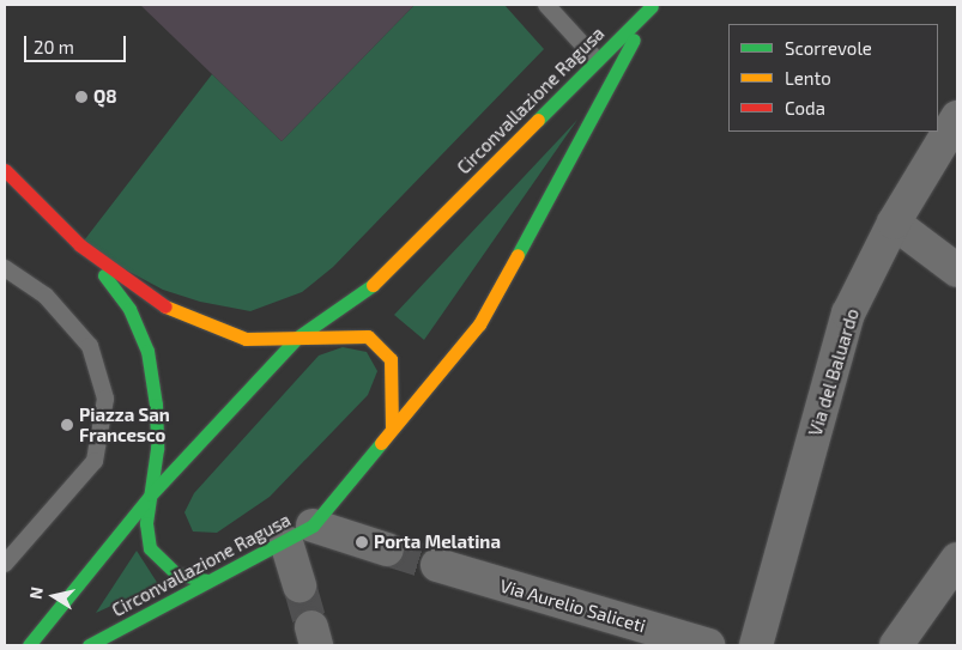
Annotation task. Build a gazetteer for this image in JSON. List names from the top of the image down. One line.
{"streets":{"street":["Circonvallazione Ragusa","Via del Baluardo","Via Aurelio Saliceti"]},"places":["Q8","Piazza San Francesco","Porta Melatina"],"legend":["Scorrevole","Lento","Coda"],"scale_bar":"20 m","north":"left"}
